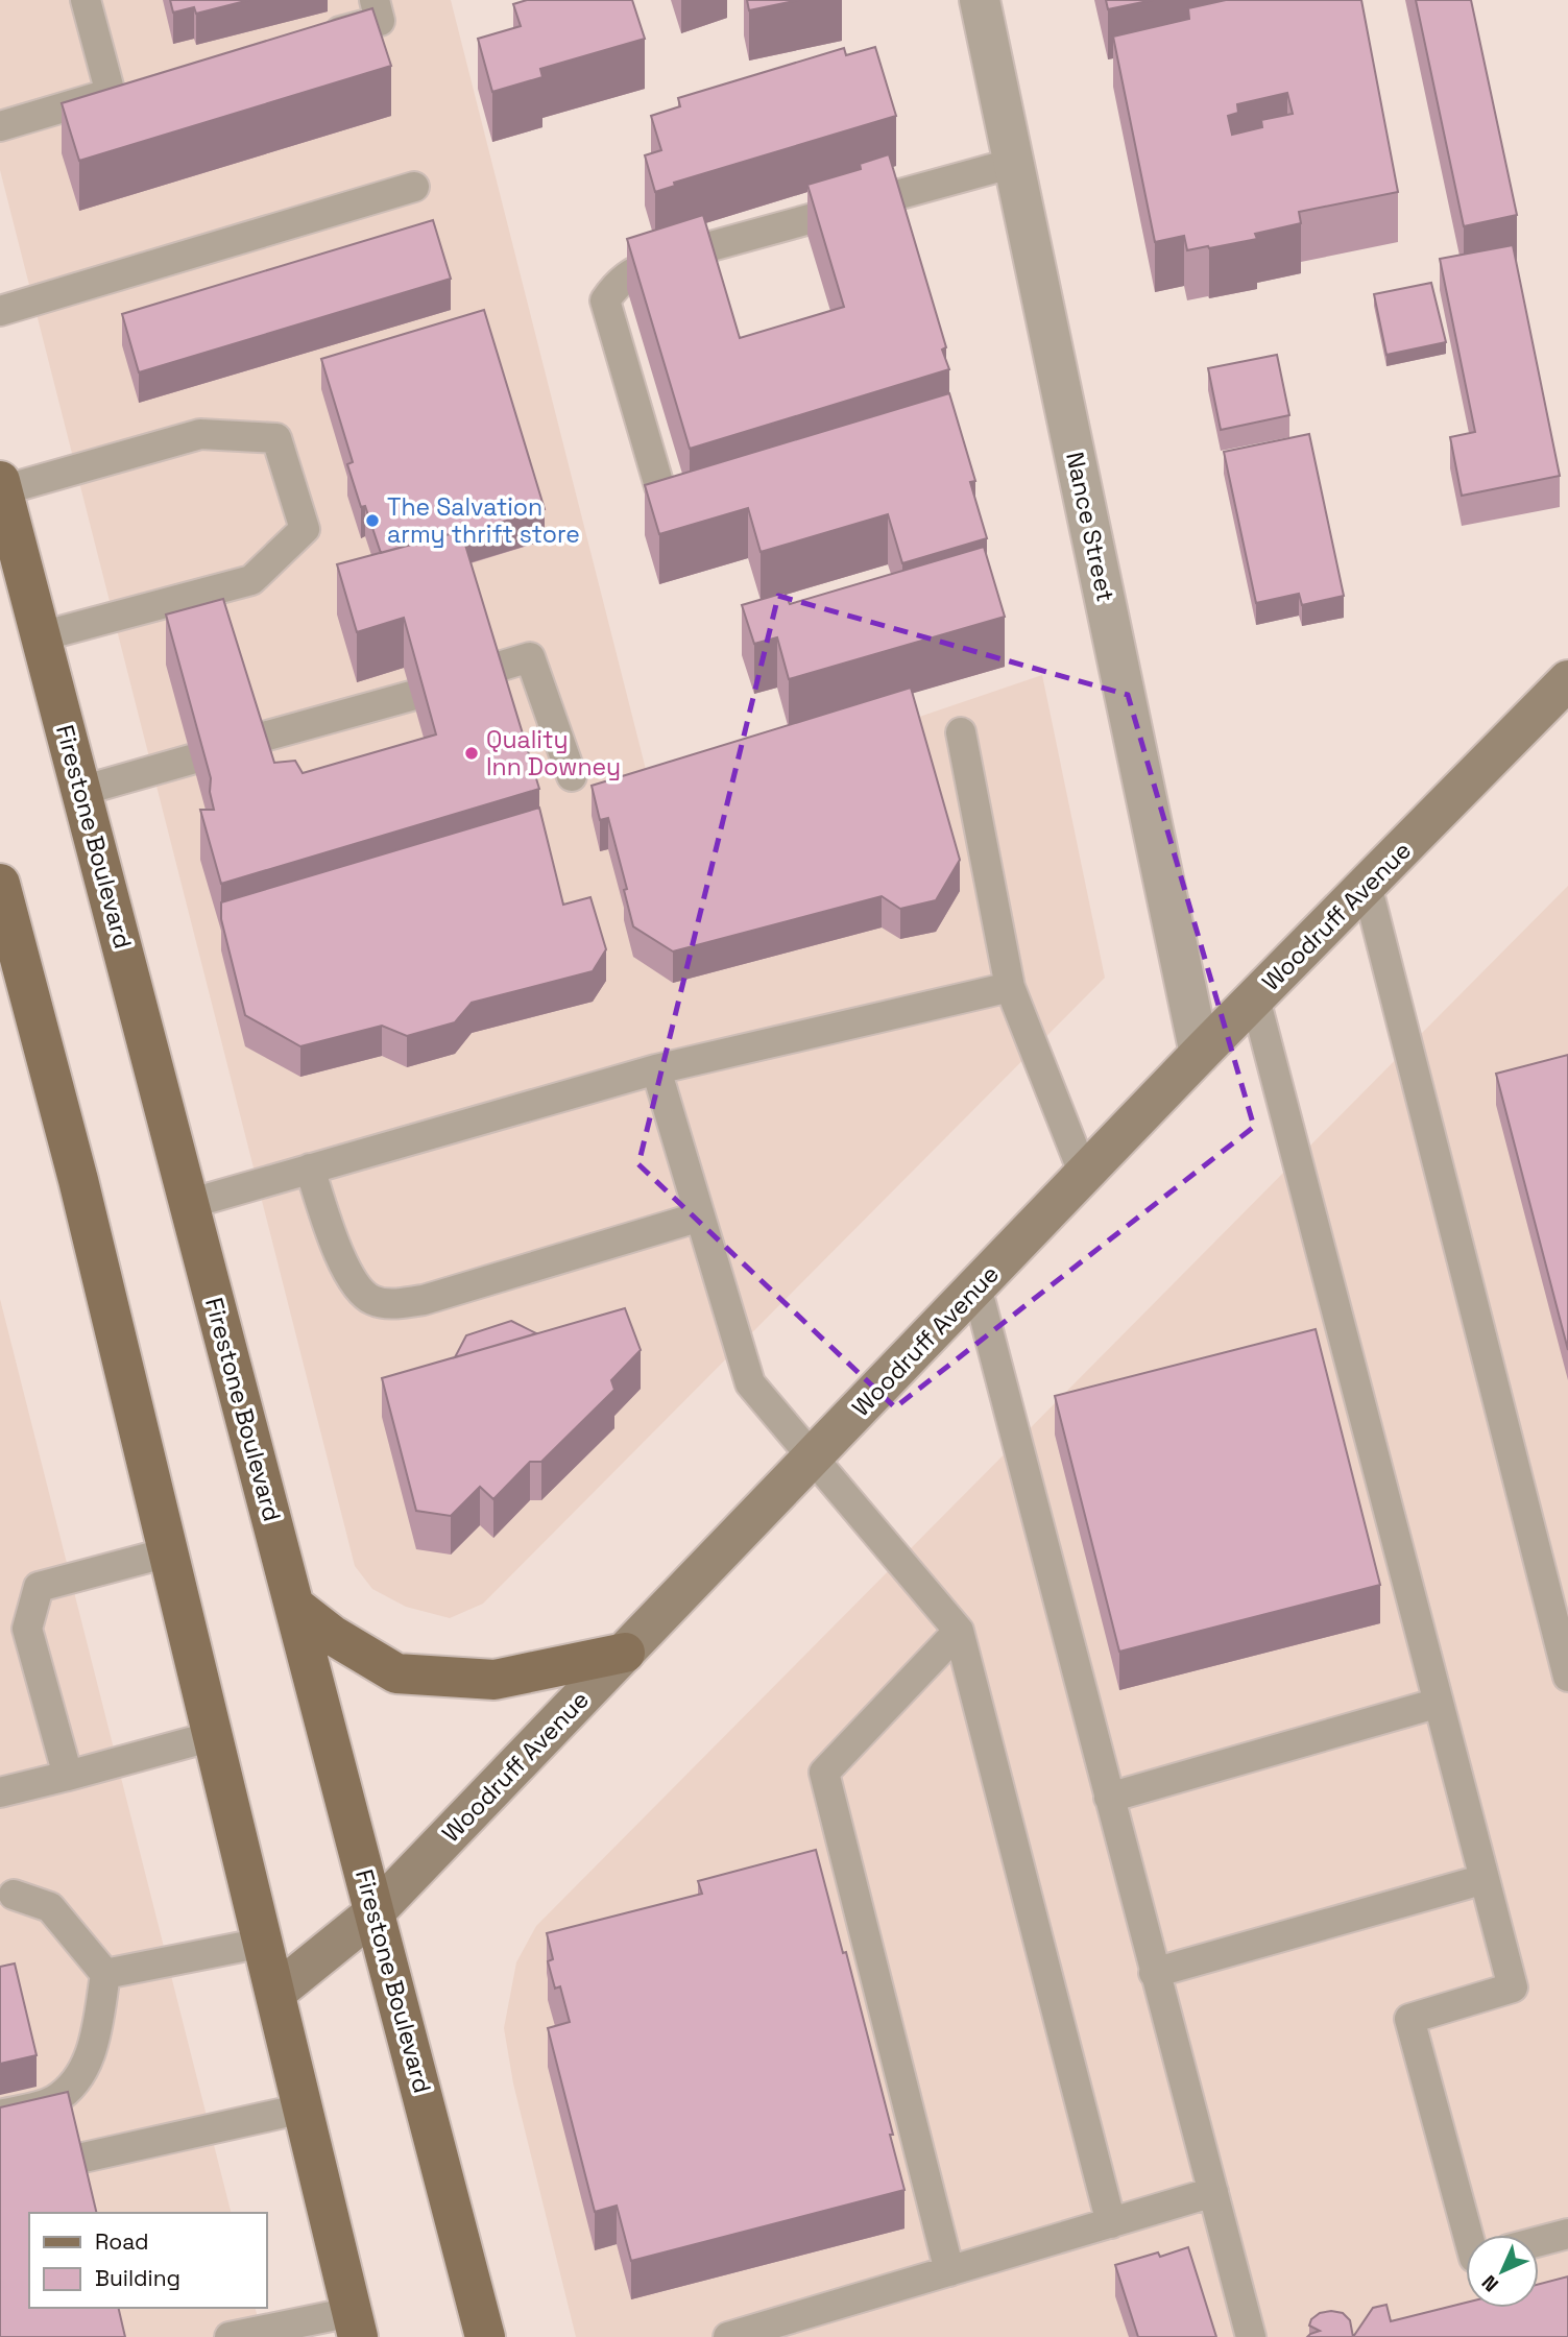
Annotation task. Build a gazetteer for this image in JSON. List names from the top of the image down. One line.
{"streets":{"main road":["Firestone Boulevard","Woodruff Avenue"],"street":["Nance Street"]},"crossings":[["Nance Street","Woodruff Avenue"],["Firestone Boulevard","Woodruff Avenue"]],"places":["The Salvation army thrift store","Quality Inn Downey"],"legend":["Road","Building"],"north":"bottom left"}
